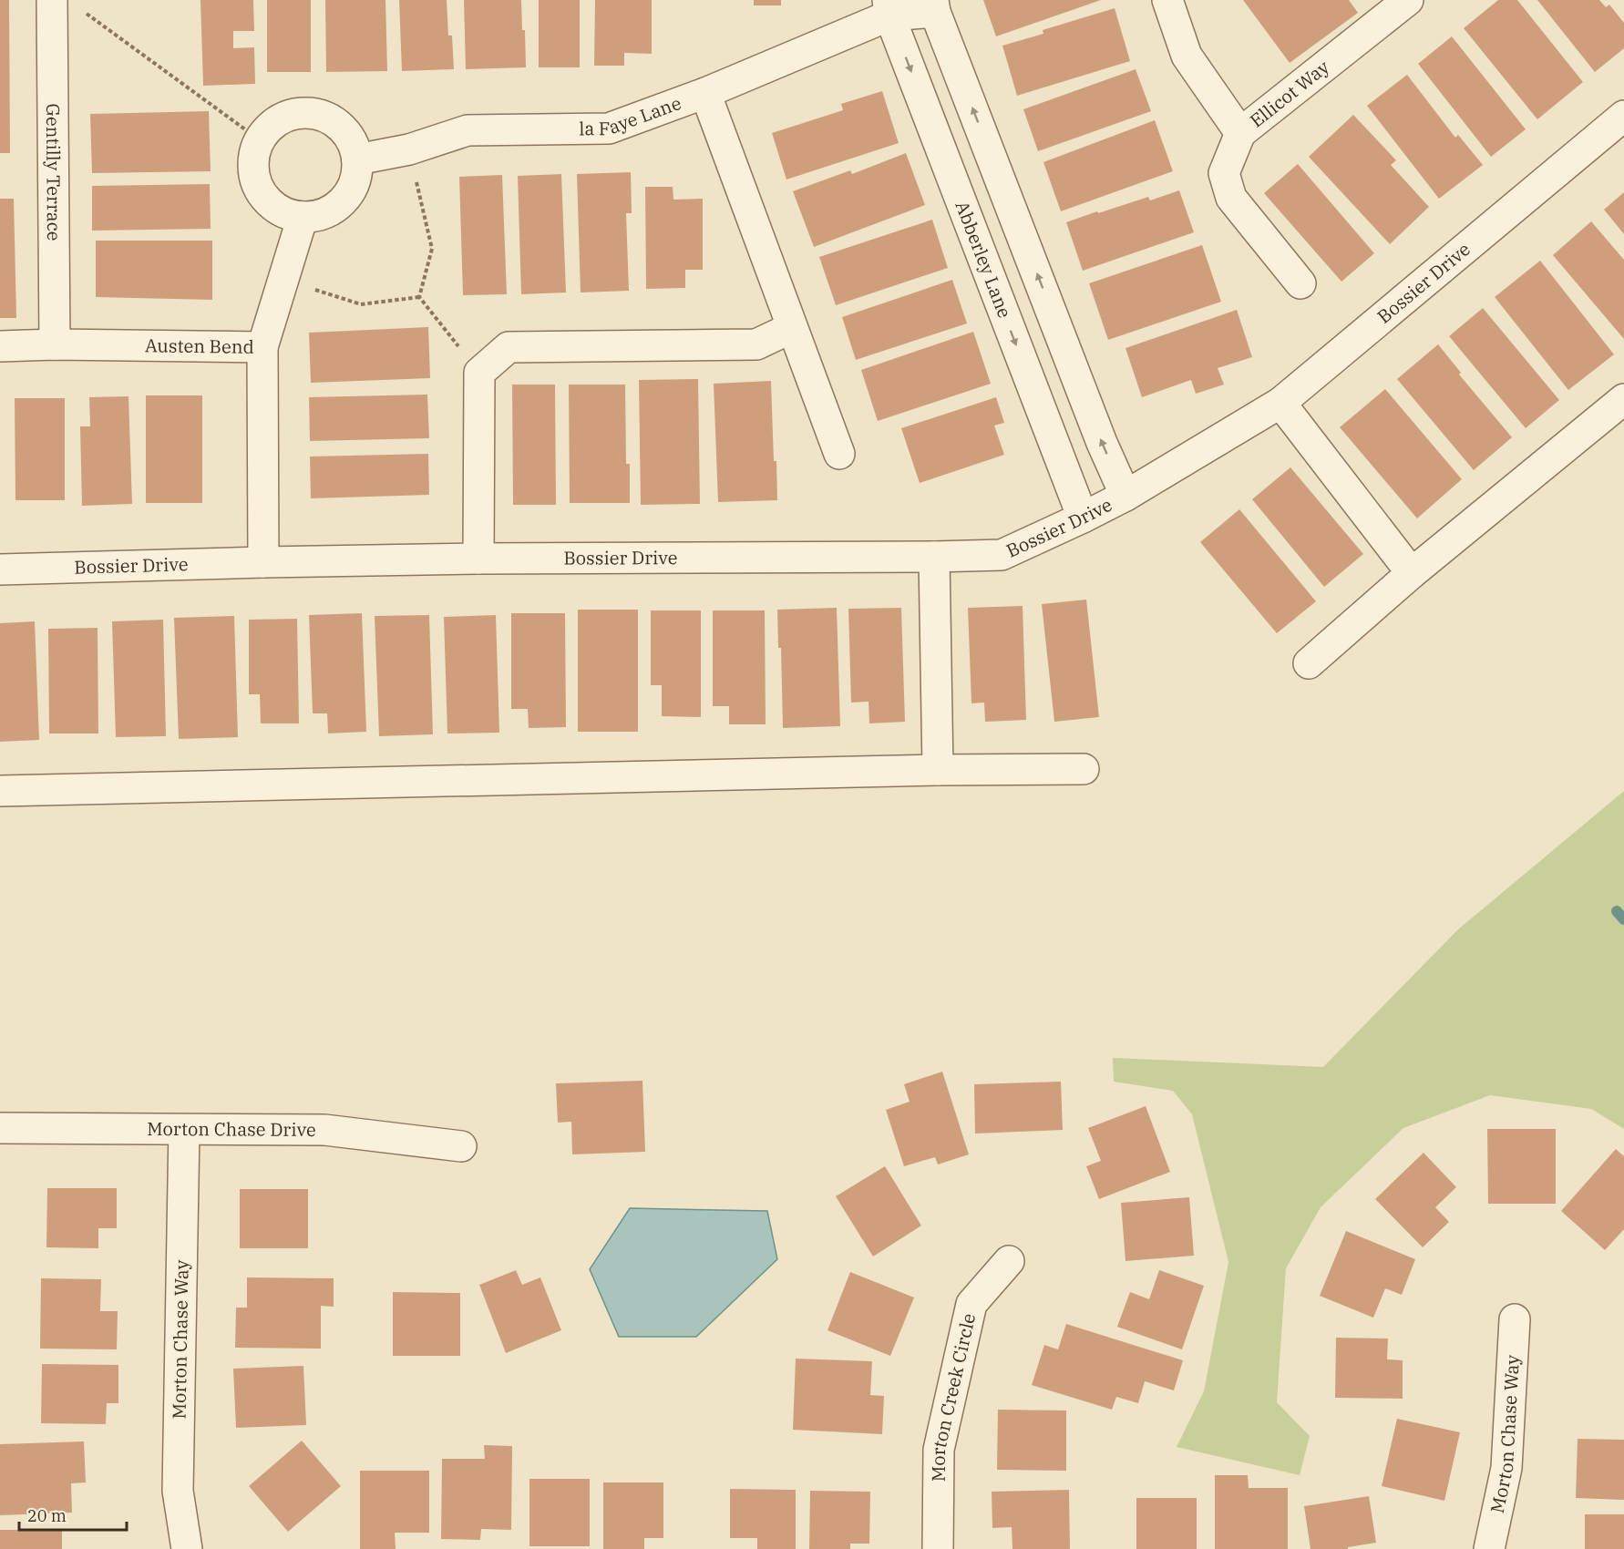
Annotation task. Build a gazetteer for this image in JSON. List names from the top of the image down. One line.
{"streets":{"street":["Ellicot Way","la Faye Lane","Gentilly Terrace","Abberley Lane","Bossier Drive","Austen Bend","Morton Chase Drive","Morton Chase Way","Morton Creek Circle"]},"crossings":[["la Faye Lane","Abberley Lane"],["la Faye Lane","Austen Bend"],["Gentilly Terrace","Austen Bend"],["Abberley Lane","Bossier Drive"],["Morton Chase Drive","Morton Chase Way"]],"scale_bar":"20 m"}
